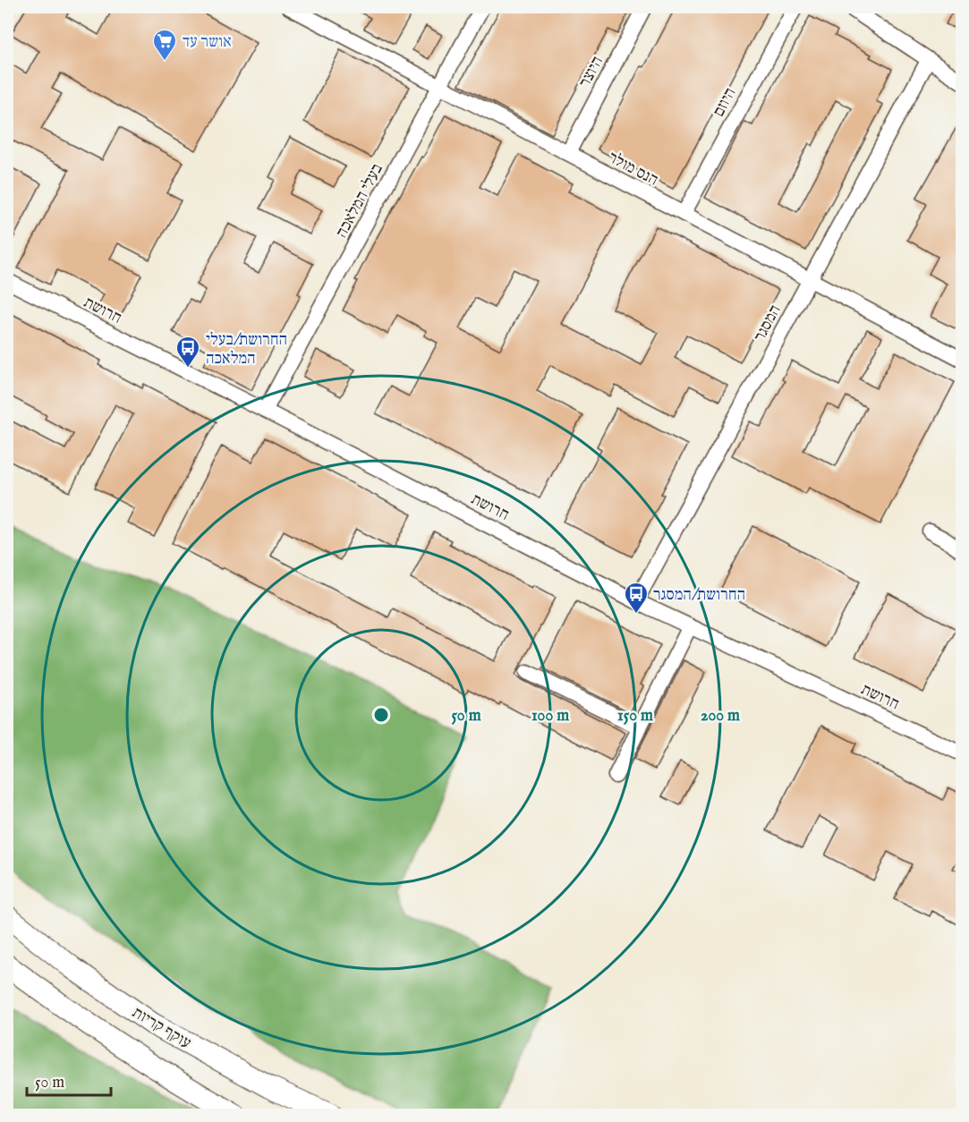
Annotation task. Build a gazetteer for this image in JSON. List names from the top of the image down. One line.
{"streets":{"highway":["עוקף קריות"],"street":["היוצר","היוזם","הנס מולר","בעלי המלאכה","חרושת","המסגר"]},"crossings":[["היוצר","הנס מולר"],["היוזם","הנס מולר"],["הנס מולר","בעלי המלאכה"],["הנס מולר","המסגר"],["בעלי המלאכה","חרושת"],["חרושת","המסגר"]],"places":{"supermarket":["אושר עד"],"bus stop":["החרושת/בעלי המלאכה","החרושת/המסגר"]},"scale_bar":"50 m","rings":["50 m","100 m","150 m","200 m"]}
